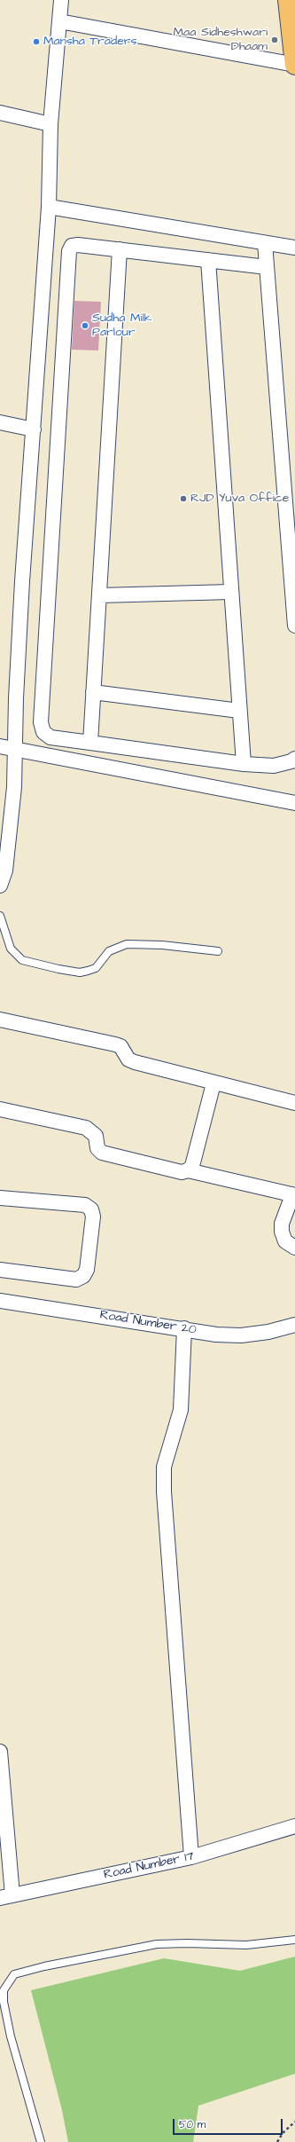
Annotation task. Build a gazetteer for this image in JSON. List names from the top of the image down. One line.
{"streets":{"street":["Road Number 20","Road Number 17"]},"places":["Maa Sidheshwari Dhaam","Mansha Traders","Sudha Milk Parlour","RJD Yuva Office"],"scale_bar":"50 m"}
